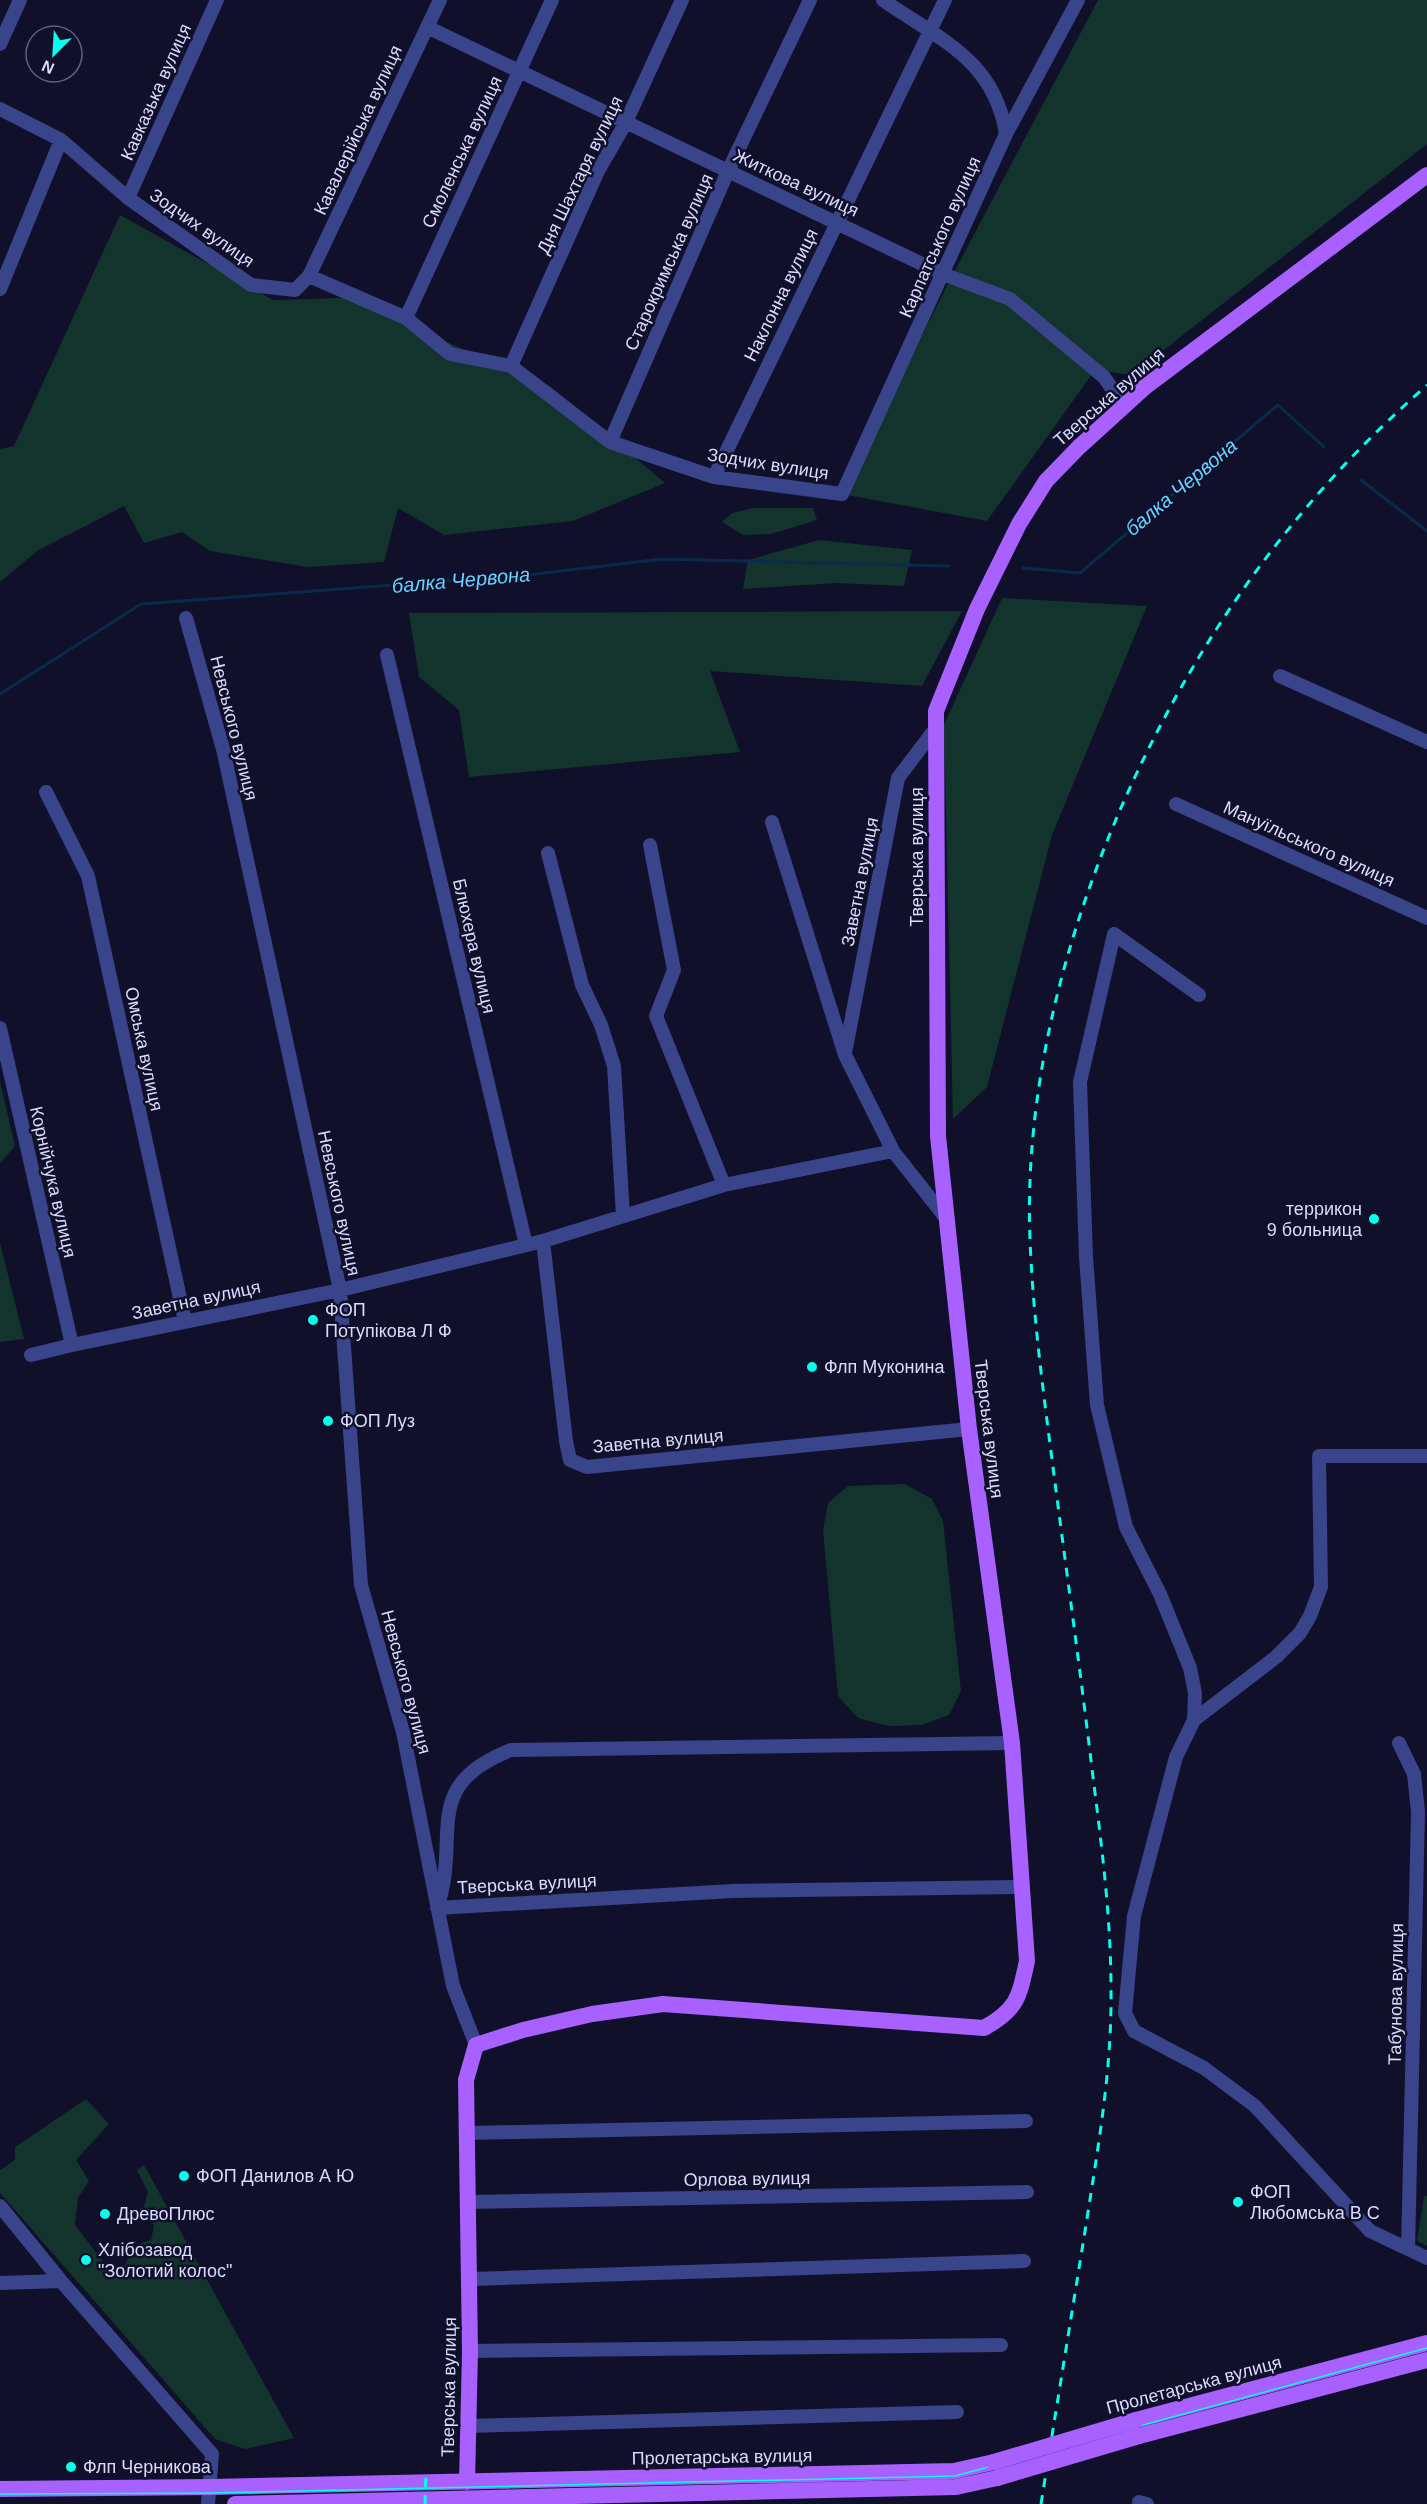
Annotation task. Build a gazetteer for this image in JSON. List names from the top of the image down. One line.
{"streets":{"main road":["Тверська вулиця","Пролетарська вулиця"],"street":["Кавказька вулиця","Кавалерійська вулиця","Смоленська вулиця","Дня Шахтаря вулиця","Житкова вулиця","Зодчих вулиця","Карпатського вулиця","Старокримська вулиця","Наклонна вулиця","Невського вулиця","Мануїльського вулиця","Заветна вулиця","Блюхера вулиця","Омська вулиця","Корнійчука вулиця","Табунова вулиця","Орлова вулиця"]},"crossings":[["Кавказька вулиця","Зодчих вулиця"],["Кавалерійська вулиця","Житкова вулиця"],["Кавалерійська вулиця","Зодчих вулиця"],["Смоленська вулиця","Житкова вулиця"],["Смоленська вулиця","Зодчих вулиця"],["Дня Шахтаря вулиця","Житкова вулиця"],["Дня Шахтаря вулиця","Зодчих вулиця"],["Житкова вулиця","Карпатського вулиця"],["Житкова вулиця","Старокримська вулиця"],["Житкова вулиця","Наклонна вулиця"],["Житкова вулиця","Тверська вулиця"],["Зодчих вулиця","Карпатського вулиця"],["Зодчих вулиця","Старокримська вулиця"],["Зодчих вулиця","Наклонна вулиця"],["Тверська вулиця","Невського вулиця"],["Тверська вулиця","Заветна вулиця"],["Тверська вулиця","Орлова вулиця"],["Тверська вулиця","Пролетарська вулиця"],["Невського вулиця","Заветна вулиця"],["Заветна вулиця","Блюхера вулиця"],["Заветна вулиця","Омська вулиця"],["Заветна вулиця","Корнійчука вулиця"]],"water":["балка Червона"],"places":["террикон 9 больница","ФОП Потупікова Л Ф","Флп Муконина","ФОП Луз","ФОП Данилов А Ю","ФОП Любомська В С","ДревоПлюс","Хлібозавод \"Золотий колос\"","Флп Черникова"],"north":"bottom left"}
